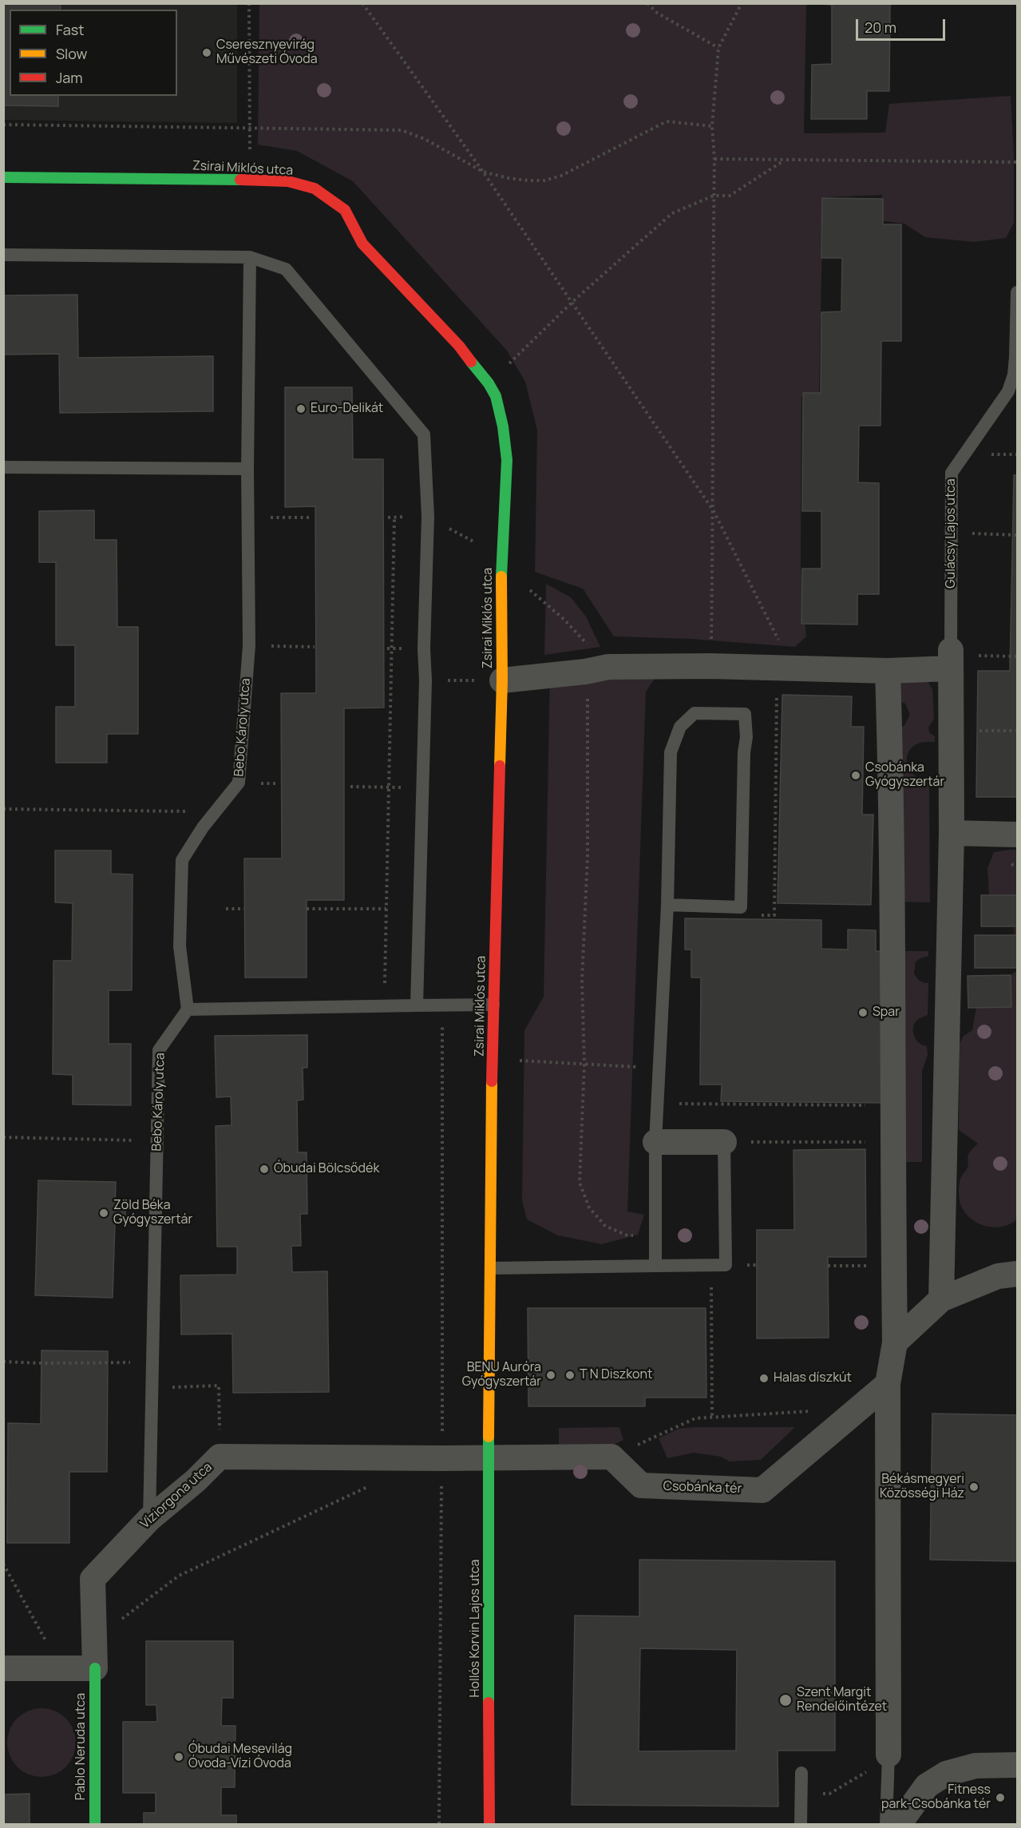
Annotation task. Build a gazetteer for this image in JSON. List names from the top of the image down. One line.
{"streets":{"street":["Zsirai Miklós utca","Csobánka tér","Víziorgona utca","Hollós Korvin Lajos utca","Pablo Neruda utca"],"lane":["Gulácsy Lajos utca","Bebo Károly utca"]},"crossings":[["Zsirai Miklós utca","Hollós Korvin Lajos utca"],["Bebo Károly utca","Víziorgona utca"],["Víziorgona utca","Hollós Korvin Lajos utca"],["Víziorgona utca","Pablo Neruda utca"]],"places":["Cseresznyevirág Művészeti Óvoda","Euro-Delikát","Csobánka Gyógyszertár","Spar","Óbudai Bölcsődék","Zöld Béka Gyógyszertár","BENU Auróra Gyógyszertár","T N Diszkont","Halas díszkút","Békásmegyeri Közösségi Ház","Szent Margit Rendelőintézet","Óbudai Mesevilág Óvoda-Vízi Óvoda","Fitness park-Csobánka tér"],"legend":["Fast","Slow","Jam"],"scale_bar":"20 m"}
